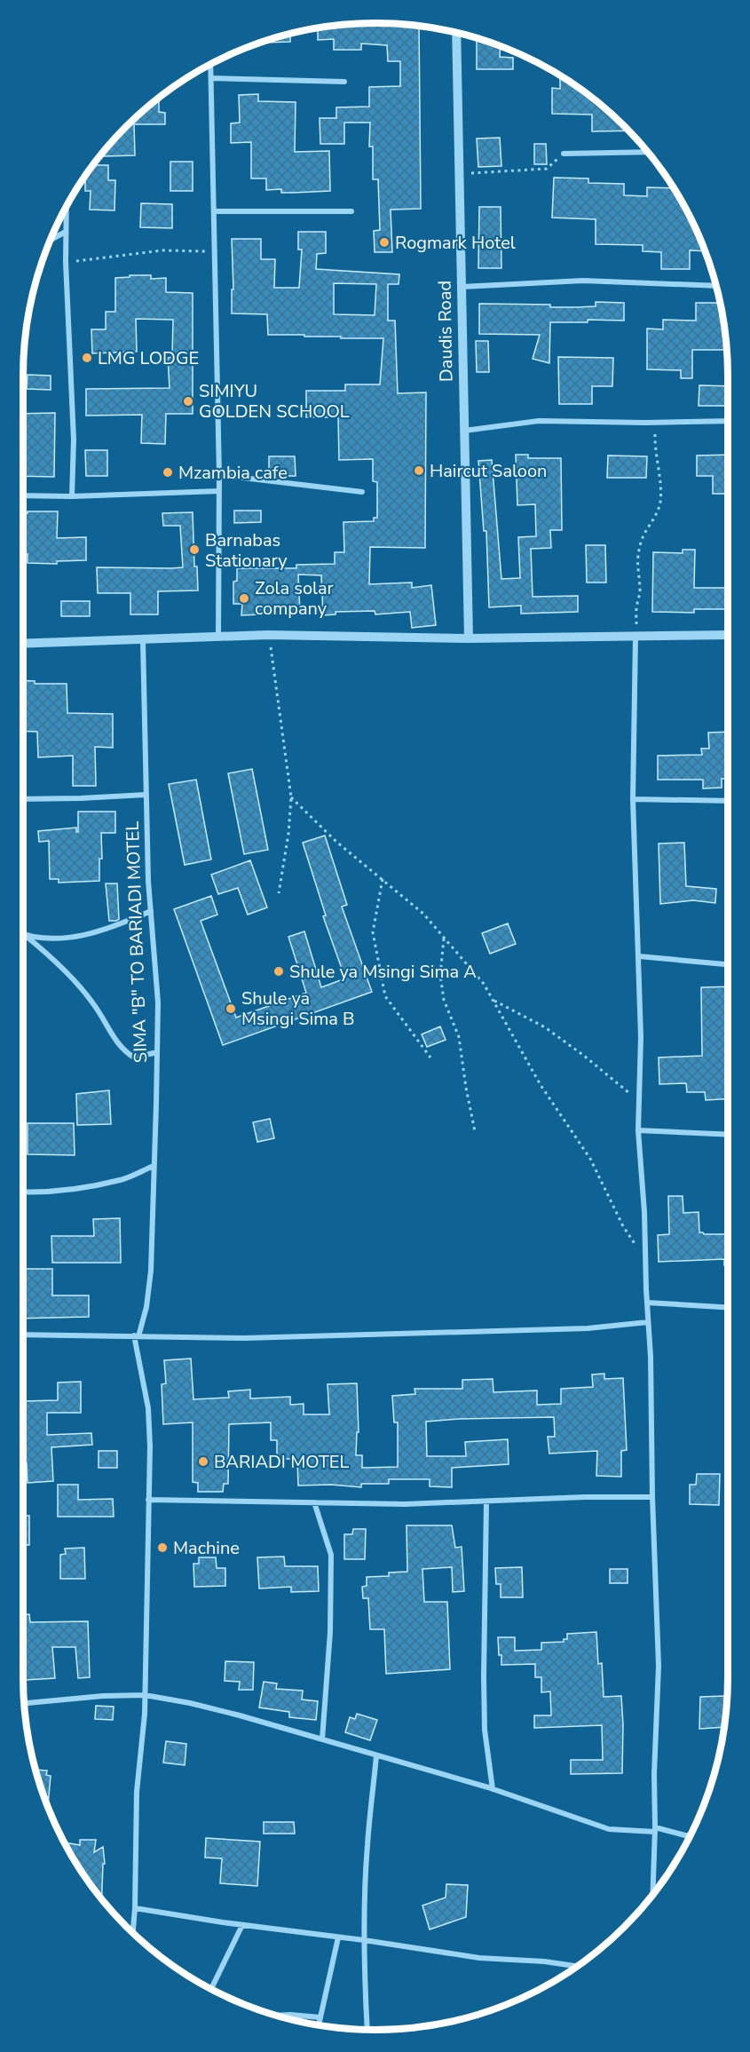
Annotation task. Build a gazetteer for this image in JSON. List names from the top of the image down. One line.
{"streets":{"street":["Daudis Road","SIMA \"B\" TO BARIADI MOTEL"]},"places":["Rogmark Hotel","LMG LODGE","SIMIYU GOLDEN SCHOOL","Haircut Saloon","Mzambia cafe","Barnabas Stationary","Zola solar company","Shule ya Msingi Sima A","Shule ya Msingi Sima B","BARIADI MOTEL","Machine"]}
